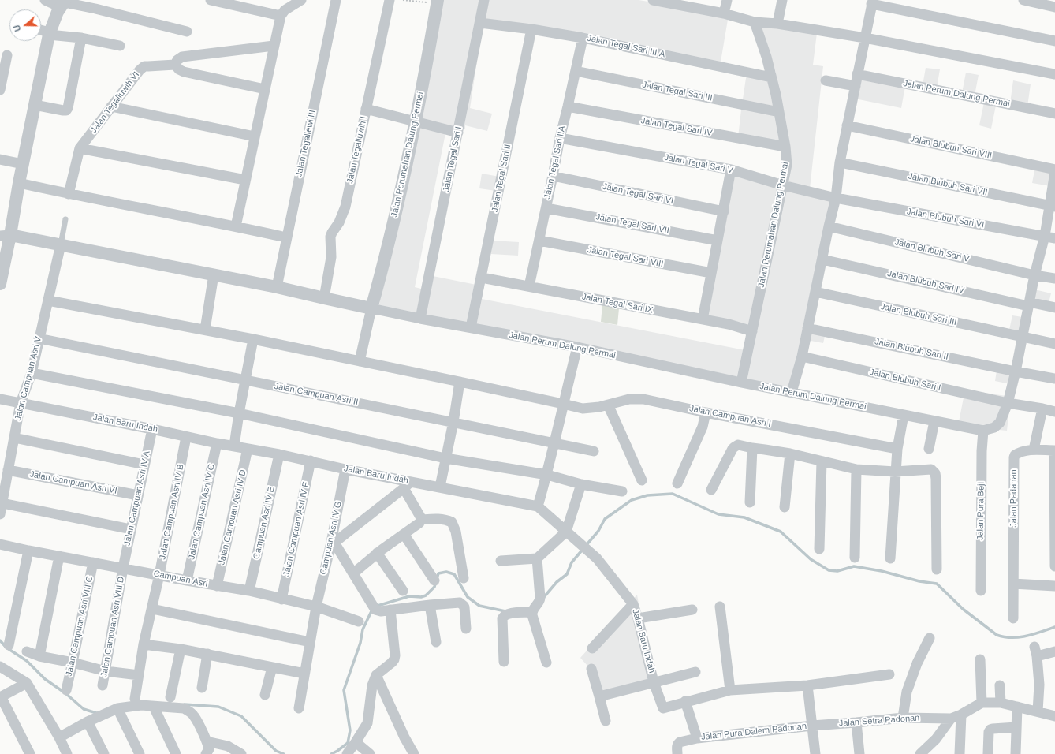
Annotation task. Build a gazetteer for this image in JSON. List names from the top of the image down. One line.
{"streets":{"street":["Jalan Tegal Sari III A","Jalan Tegal Sari III","Jalan Perum Dalung Permai","Jalan Tegalluwih VI","Jalan Tegal Sari IV","Jalan Tegallewi III","Jalan Blubuh Sari VIII","Jalan Tegalluwih I","Jalan Perumahan Dalung Permai","Jalan Tegal Sari I","Jalan Tegal Sari IIA","Jalan Tegal Sari V","Jalan Tegal Sari II","Jalan Blubuh Sari VII","Jalan Tegal Sari VI","Jalan Blubuh Sari VI","Jalan Tegal Sari VII","Jalan Blubuh Sari V","Jalan Tegal Sari VIII","Jalan Blubuh Sari IV","Jalan Tegal Sari IX","Jalan Blubuh Sari III","Jalan Blubuh Sari II","Jalan Campuan Asri V","Jalan Blubuh Sari I","Jalan Campuan Asri II","Jalan Campuan Asri I","Jalan Baru Indah","Jalan Campuan Asri VI","Jalan Campuan Asri IV A","Jalan Padanan","Jalan Pura Beji","Jalan Campuan Asri IV B","Jalan Campuan Asri IV C","Jalan Campuan Asri IV D","Campuan Asri IV E","Jalan Campuan Asri IV F","Campuan Asri IV G","Campuan Asri","Jalan Campuan Asri VIII C","Jalan Campuan Asri VIII D","Jalan Setra Padonan","Jalan Pura Dalem Padonan"]},"crossings":[["Jalan Tegal Sari III A","Jalan Perumahan Dalung Permai"],["Jalan Tegal Sari III A","Jalan Tegal Sari I"],["Jalan Tegal Sari III A","Jalan Tegal Sari IIA"],["Jalan Tegal Sari III A","Jalan Tegal Sari II"],["Jalan Tegal Sari III","Jalan Perumahan Dalung Permai"],["Jalan Tegal Sari III","Jalan Tegal Sari IIA"],["Jalan Perum Dalung Permai","Jalan Perumahan Dalung Permai"],["Jalan Perum Dalung Permai","Jalan Tegal Sari I"],["Jalan Perum Dalung Permai","Jalan Tegal Sari II"],["Jalan Perum Dalung Permai","Jalan Pura Beji"],["Jalan Tegal Sari IV","Jalan Perumahan Dalung Permai"],["Jalan Tegal Sari IV","Jalan Tegal Sari IIA"],["Jalan Perumahan Dalung Permai","Jalan Tegal Sari V"],["Jalan Perumahan Dalung Permai","Jalan Tegal Sari IX"],["Jalan Tegal Sari IIA","Jalan Tegal Sari V"],["Jalan Tegal Sari IIA","Jalan Tegal Sari VI"],["Jalan Tegal Sari IIA","Jalan Tegal Sari VII"],["Jalan Tegal Sari IIA","Jalan Tegal Sari VIII"],["Jalan Tegal Sari IIA","Jalan Tegal Sari IX"],["Jalan Tegal Sari V","Jalan Blubuh Sari VI"],["Jalan Tegal Sari II","Jalan Tegal Sari IX"],["Jalan Campuan Asri V","Jalan Campuan Asri II"],["Jalan Campuan Asri V","Jalan Campuan Asri I"],["Jalan Campuan Asri V","Jalan Baru Indah"],["Jalan Campuan Asri V","Jalan Campuan Asri VI"],["Jalan Baru Indah","Jalan Campuan Asri IV A"],["Jalan Baru Indah","Jalan Campuan Asri IV B"],["Jalan Baru Indah","Jalan Campuan Asri IV C"],["Jalan Baru Indah","Jalan Campuan Asri IV D"],["Jalan Baru Indah","Campuan Asri IV E"],["Jalan Baru Indah","Jalan Campuan Asri IV F"],["Jalan Baru Indah","Campuan Asri IV G"],["Jalan Baru Indah","Jalan Pura Dalem Padonan"],["Jalan Campuan Asri VI","Jalan Campuan Asri IV A"],["Jalan Campuan Asri IV A","Campuan Asri"],["Jalan Campuan Asri IV A","Jalan Campuan Asri VIII D"],["Jalan Campuan Asri IV B","Campuan Asri"],["Jalan Campuan Asri IV C","Campuan Asri"],["Jalan Campuan Asri IV D","Campuan Asri"],["Campuan Asri IV E","Campuan Asri"],["Jalan Campuan Asri IV F","Campuan Asri"],["Campuan Asri IV G","Campuan Asri"],["Campuan Asri","Jalan Campuan Asri VIII C"],["Campuan Asri","Jalan Campuan Asri VIII D"],["Jalan Setra Padonan","Jalan Pura Dalem Padonan"]],"north":"left"}
